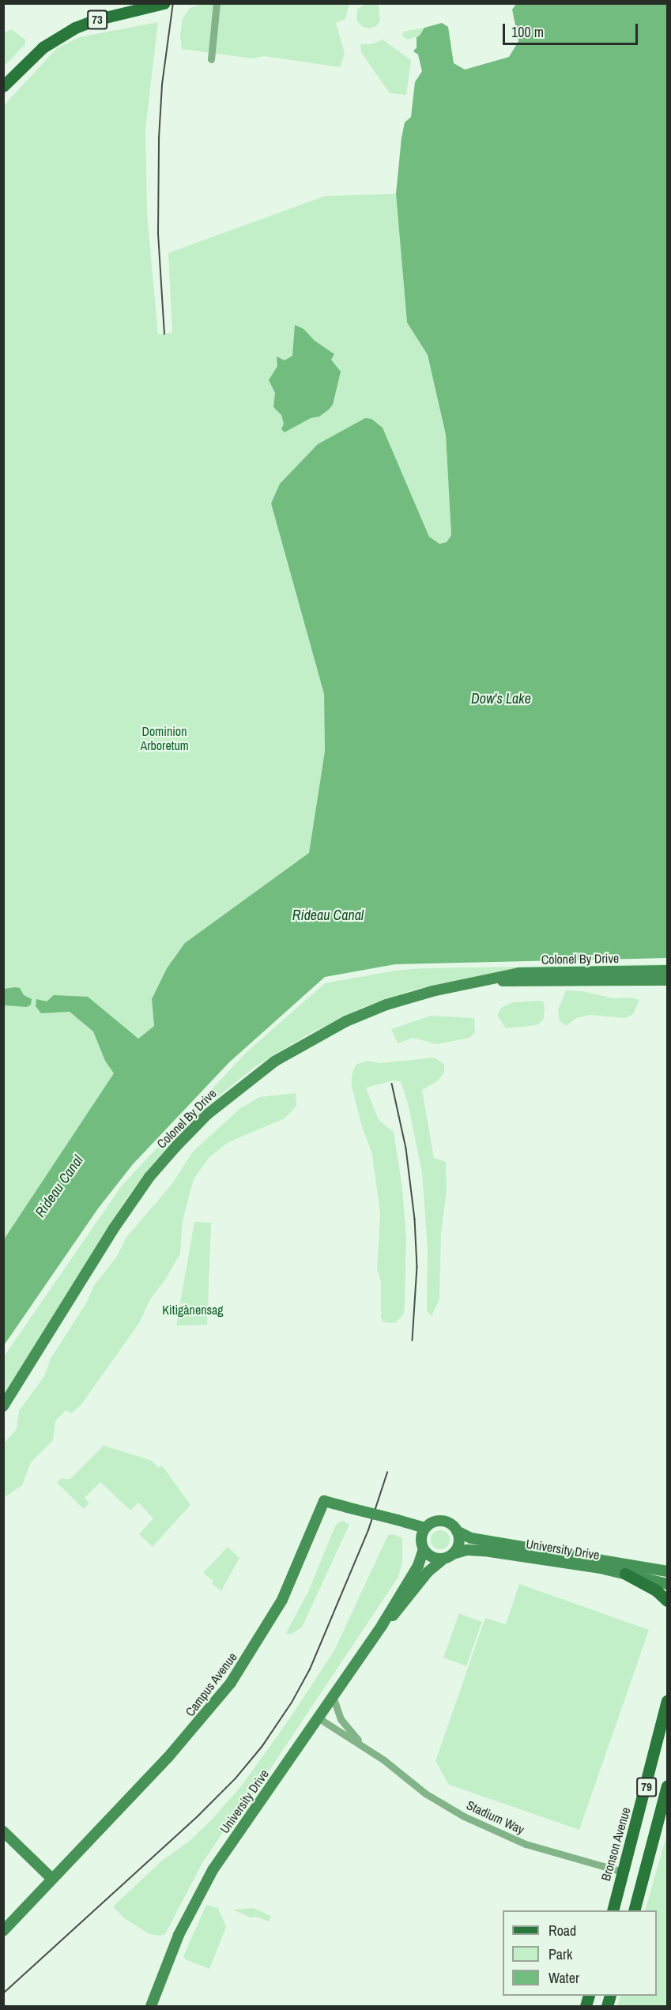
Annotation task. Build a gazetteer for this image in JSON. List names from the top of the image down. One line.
{"streets":{"main road":["73","79","Bronson Avenue"],"street":["Colonel By Drive","University Drive","Campus Avenue","Stadium Way"]},"crossings":[["University Drive","Campus Avenue"],["University Drive","Stadium Way"],["Stadium Way","Bronson Avenue"]],"water":["Dow's Lake","Rideau Canal"],"parks":["Dominion Arboretum","Kitigànensag"],"legend":["Road","Park","Water"],"scale_bar":"100 m"}
